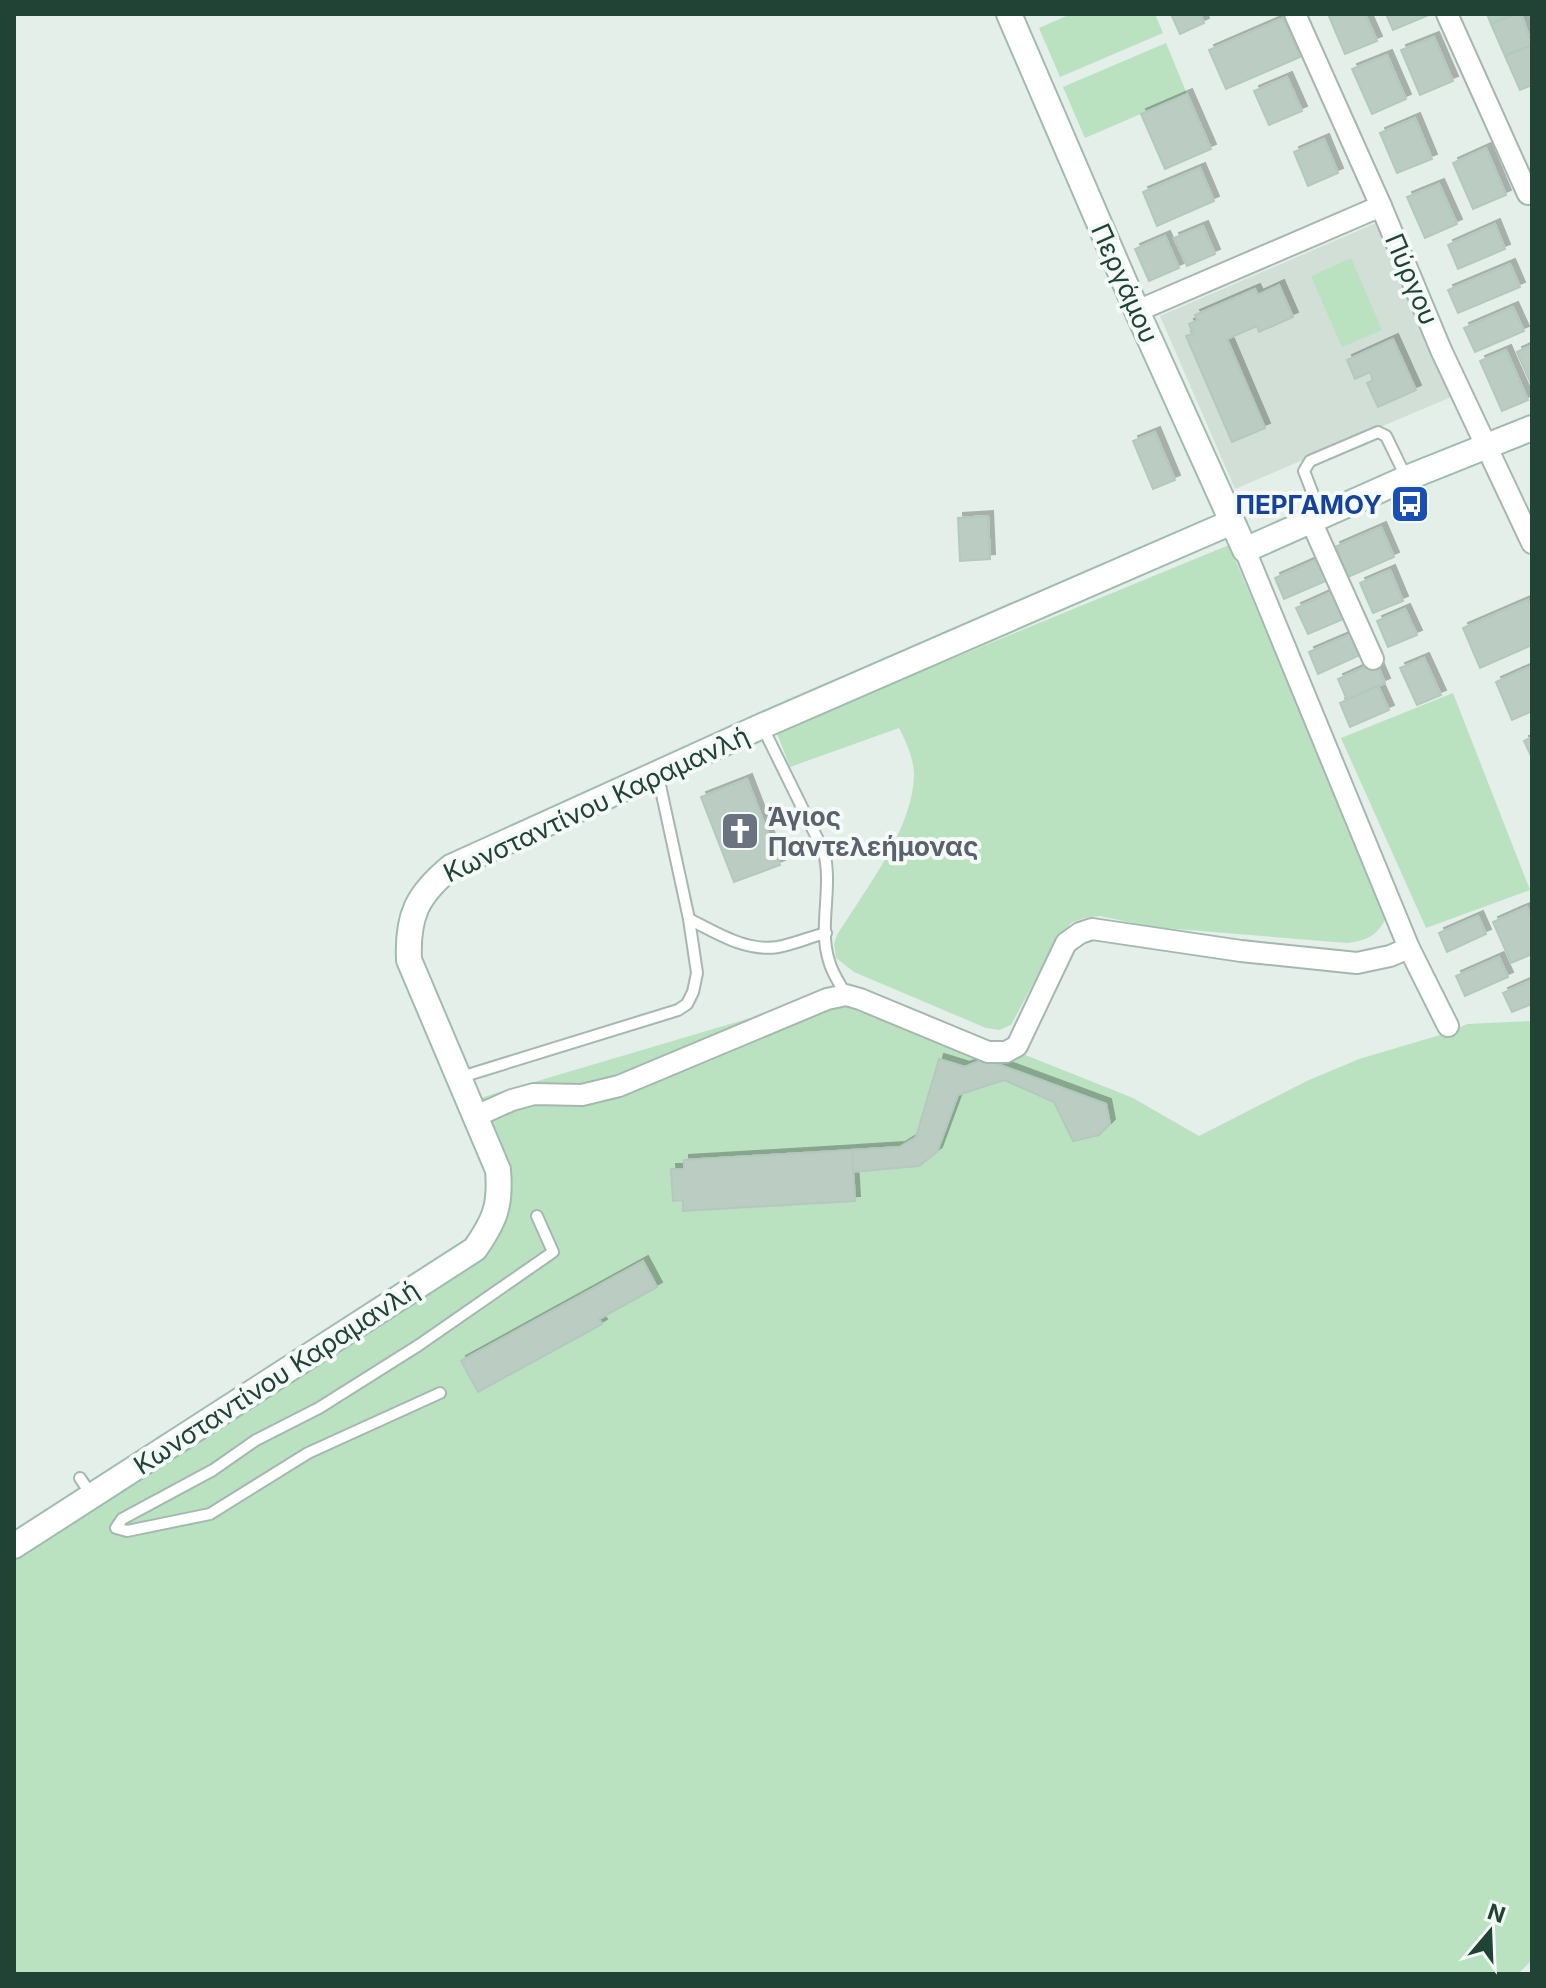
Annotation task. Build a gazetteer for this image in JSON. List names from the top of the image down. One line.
{"streets":{"street":["Πύργου","Περγάμου","Κωνσταντίνου Καραμανλή"]},"crossings":[["Περγάμου","Κωνσταντίνου Καραμανλή"]],"places":{"bus stop":["ΠΕΡΓΑΜΟΥ"],"church":["Άγιος Παντελεήμονας"]},"north":"top"}
